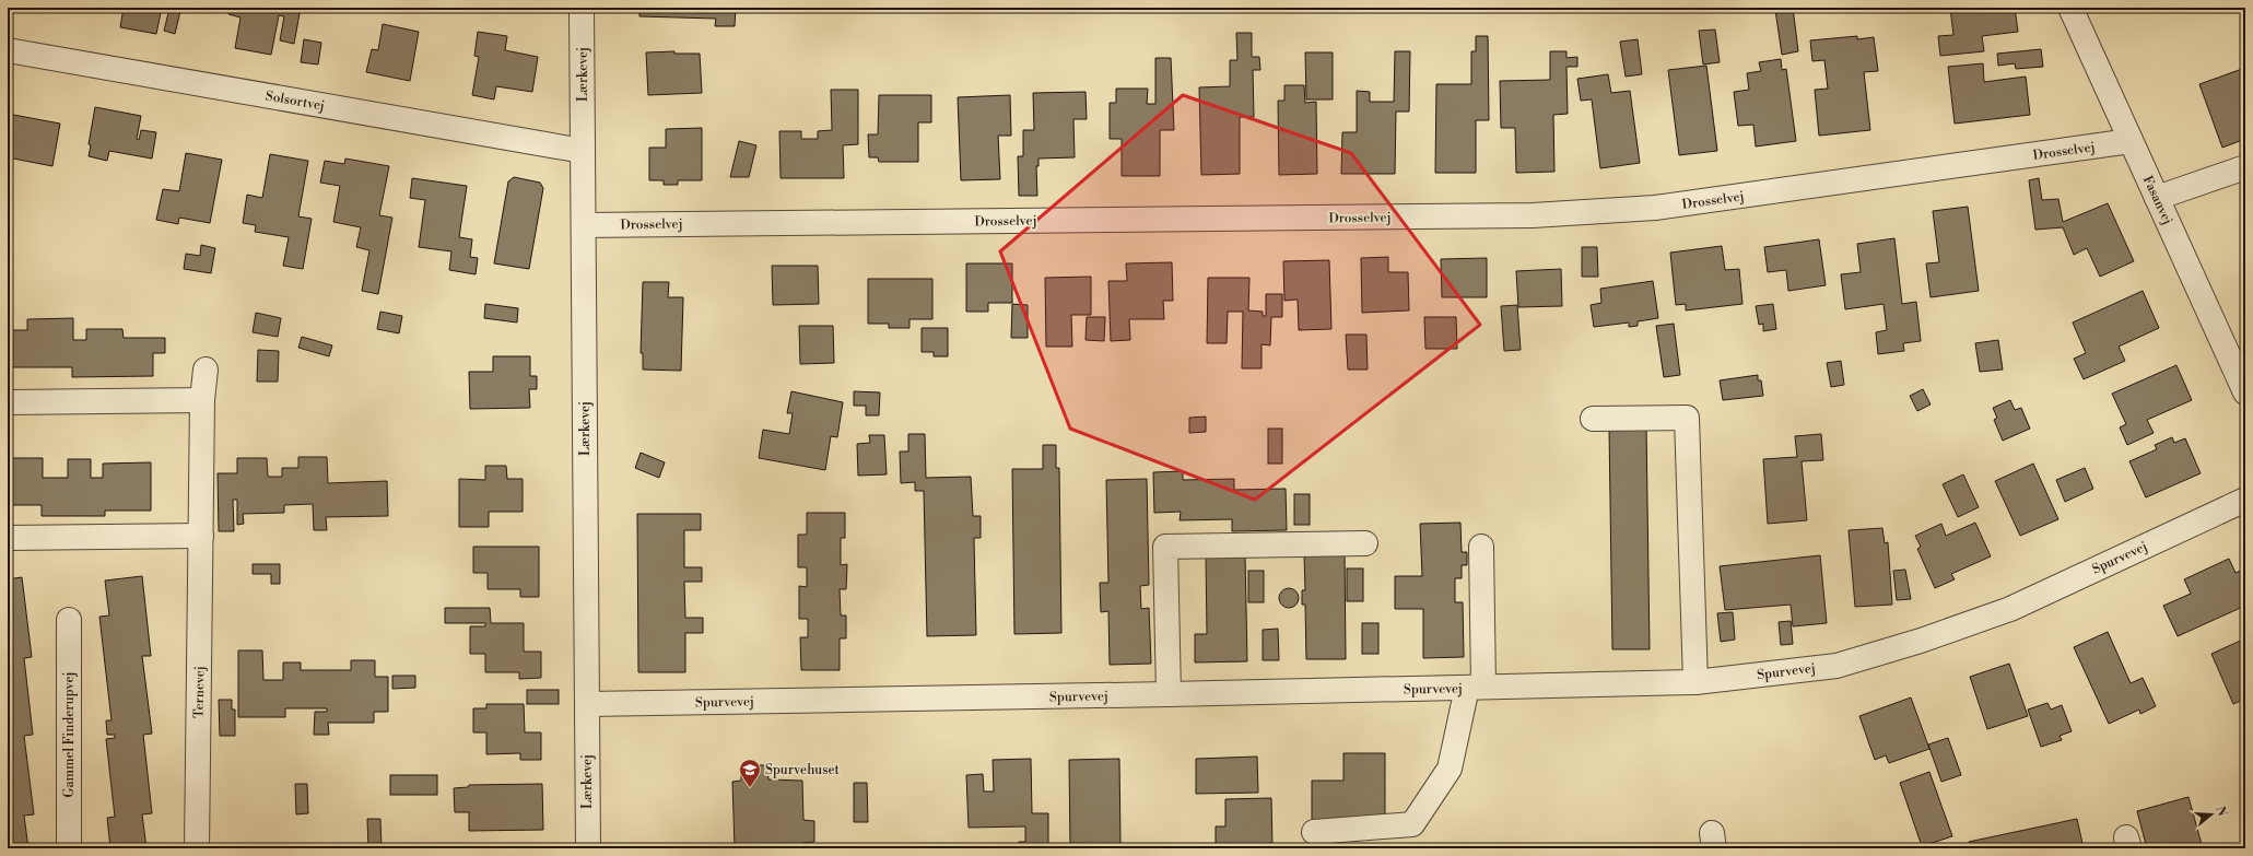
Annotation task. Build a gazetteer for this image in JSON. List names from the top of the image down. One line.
{"streets":{"street":["Lærkevej","Solsortvej","Drosselvej","Fasanvej","Spurvevej","Ternevej","Gammel Finderupvej"]},"crossings":[["Lærkevej","Solsortvej"],["Lærkevej","Drosselvej"],["Lærkevej","Spurvevej"],["Drosselvej","Fasanvej"]],"places":{"school or university":["Spurvehuset"]},"north":"right"}
